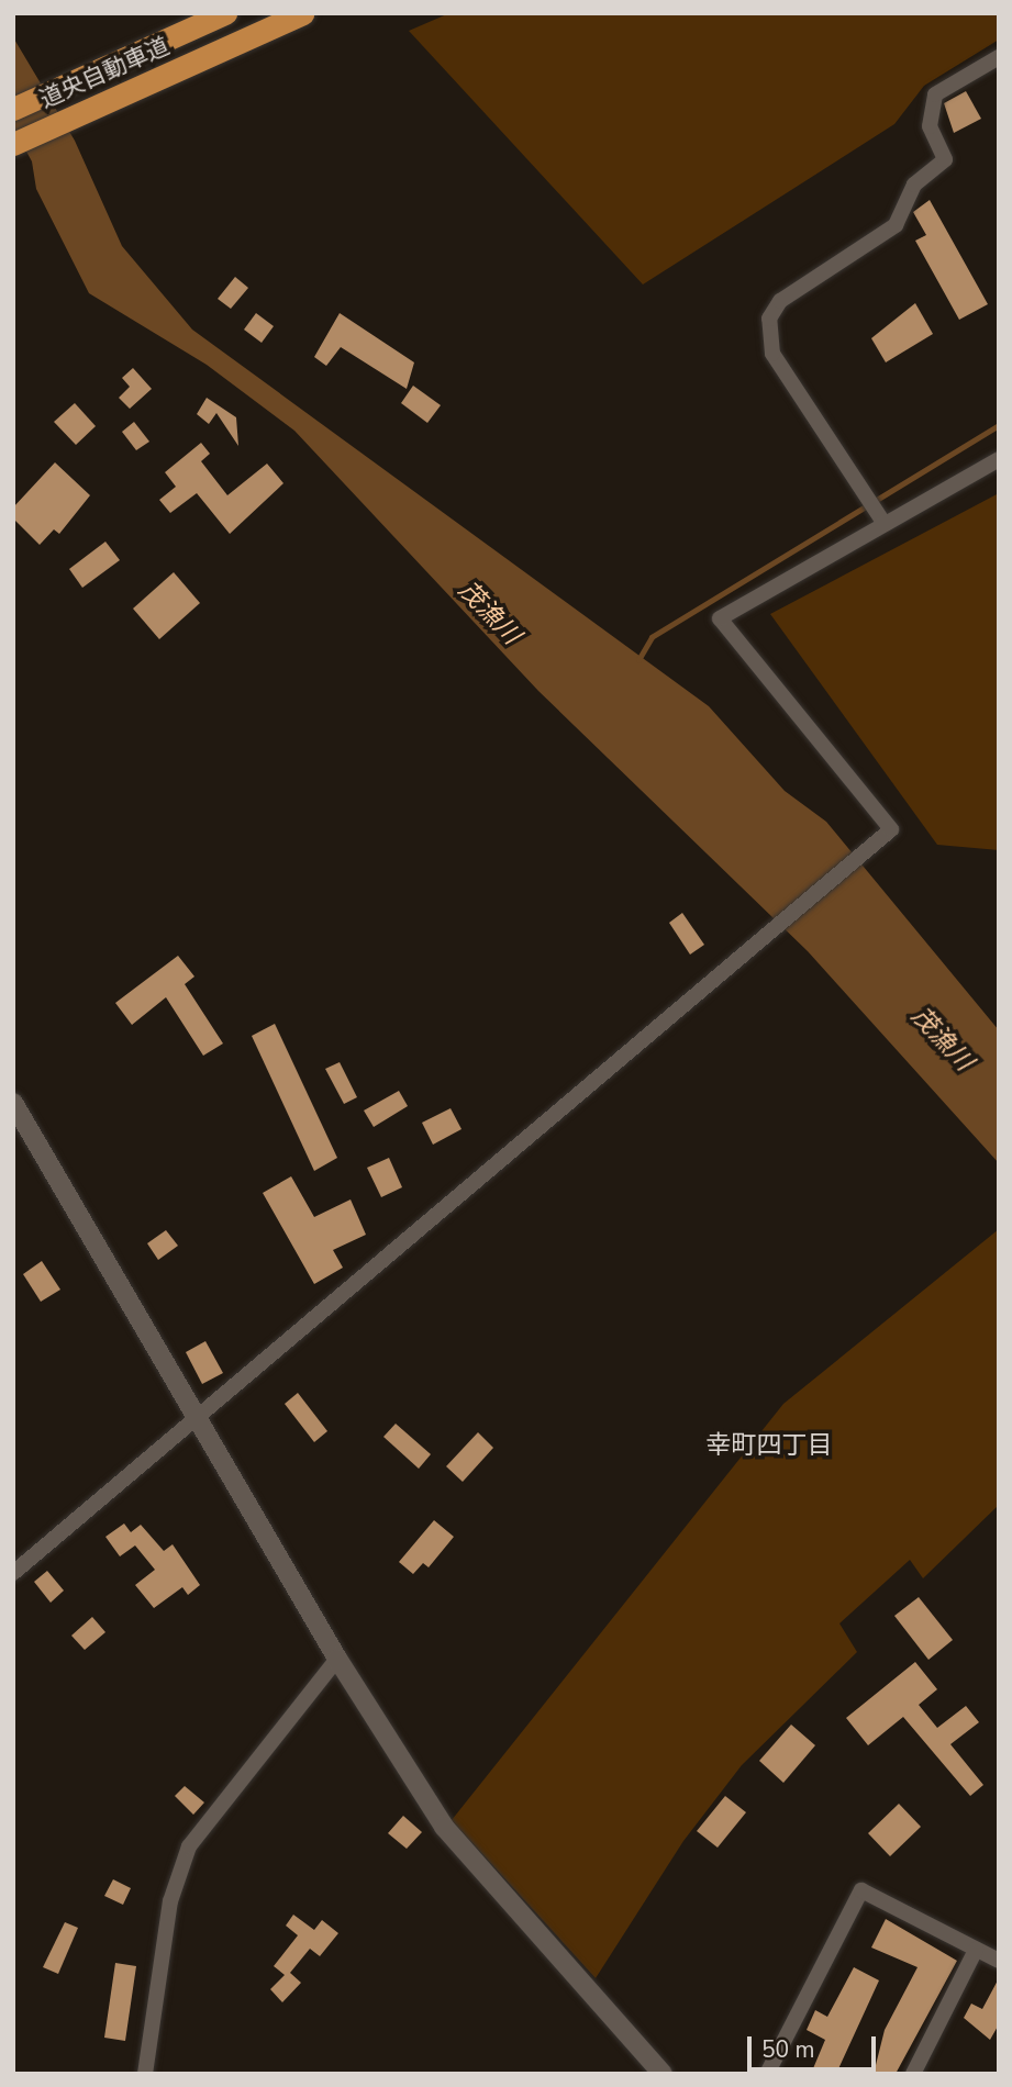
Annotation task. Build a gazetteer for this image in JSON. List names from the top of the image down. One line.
{"streets":{"highway":["道央自動車道"]},"districts":["幸町四丁目"],"water":["茂漁川"],"scale_bar":"50 m"}
